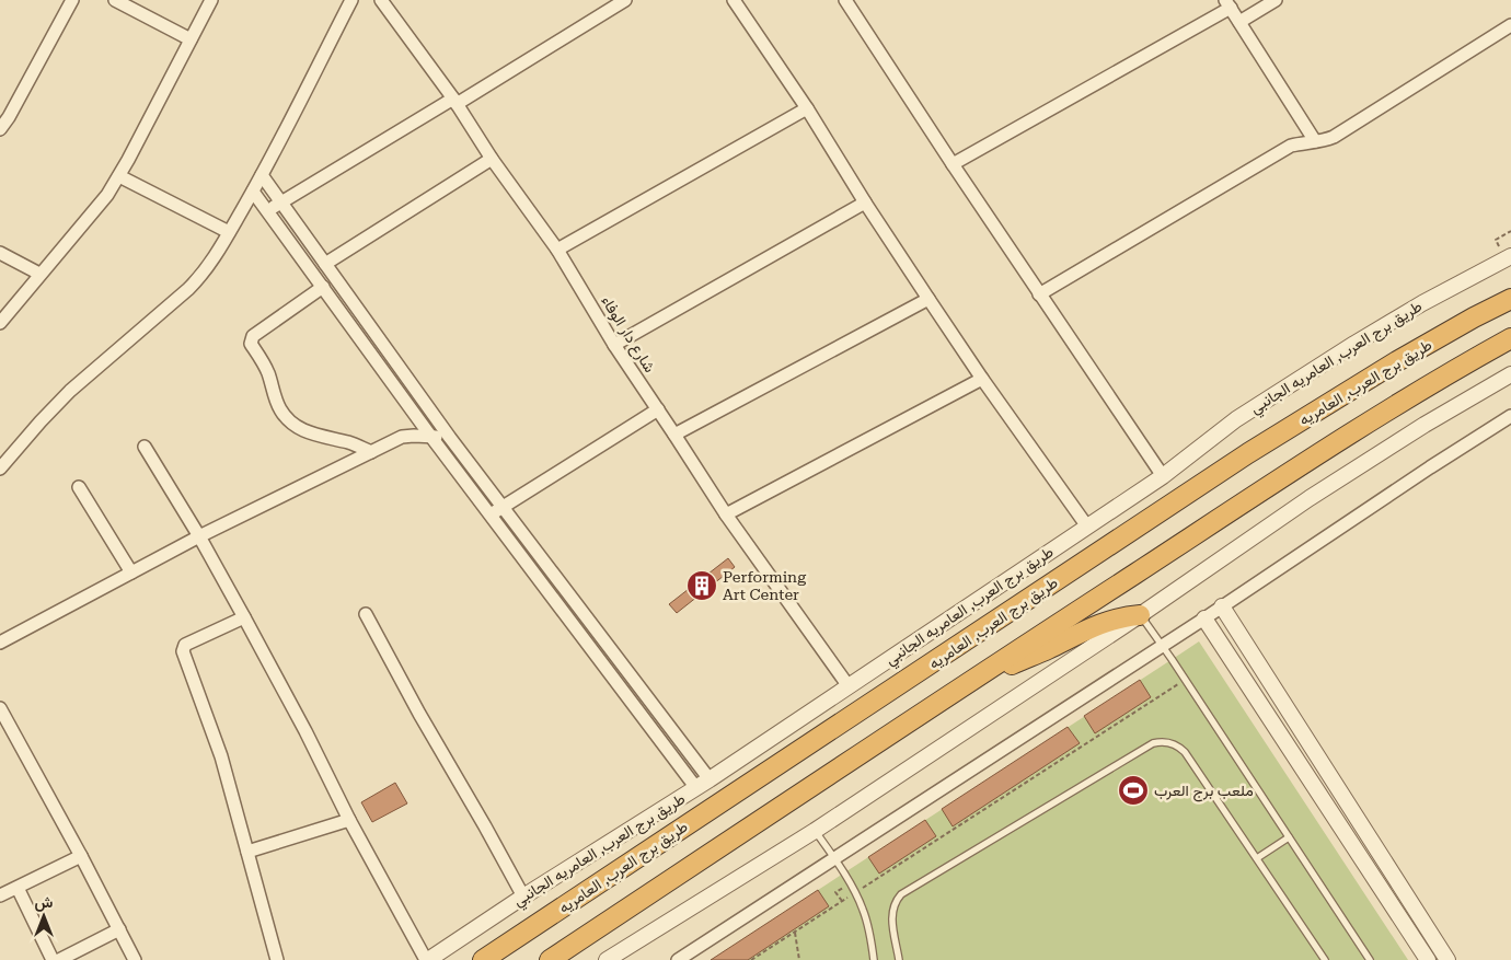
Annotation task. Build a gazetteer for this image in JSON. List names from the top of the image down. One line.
{"streets":{"highway":["طريق برج العرب, العامريه"],"street":["شارع دار الوفاء","طريق برج العرب, العامريه الجانبي"]},"crossings":[["شارع دار الوفاء","طريق برج العرب, العامريه الجانبي"]],"places":{"building":["Performing Art Center"],"sports":["ملعب برج العرب"]},"north":"top"}
